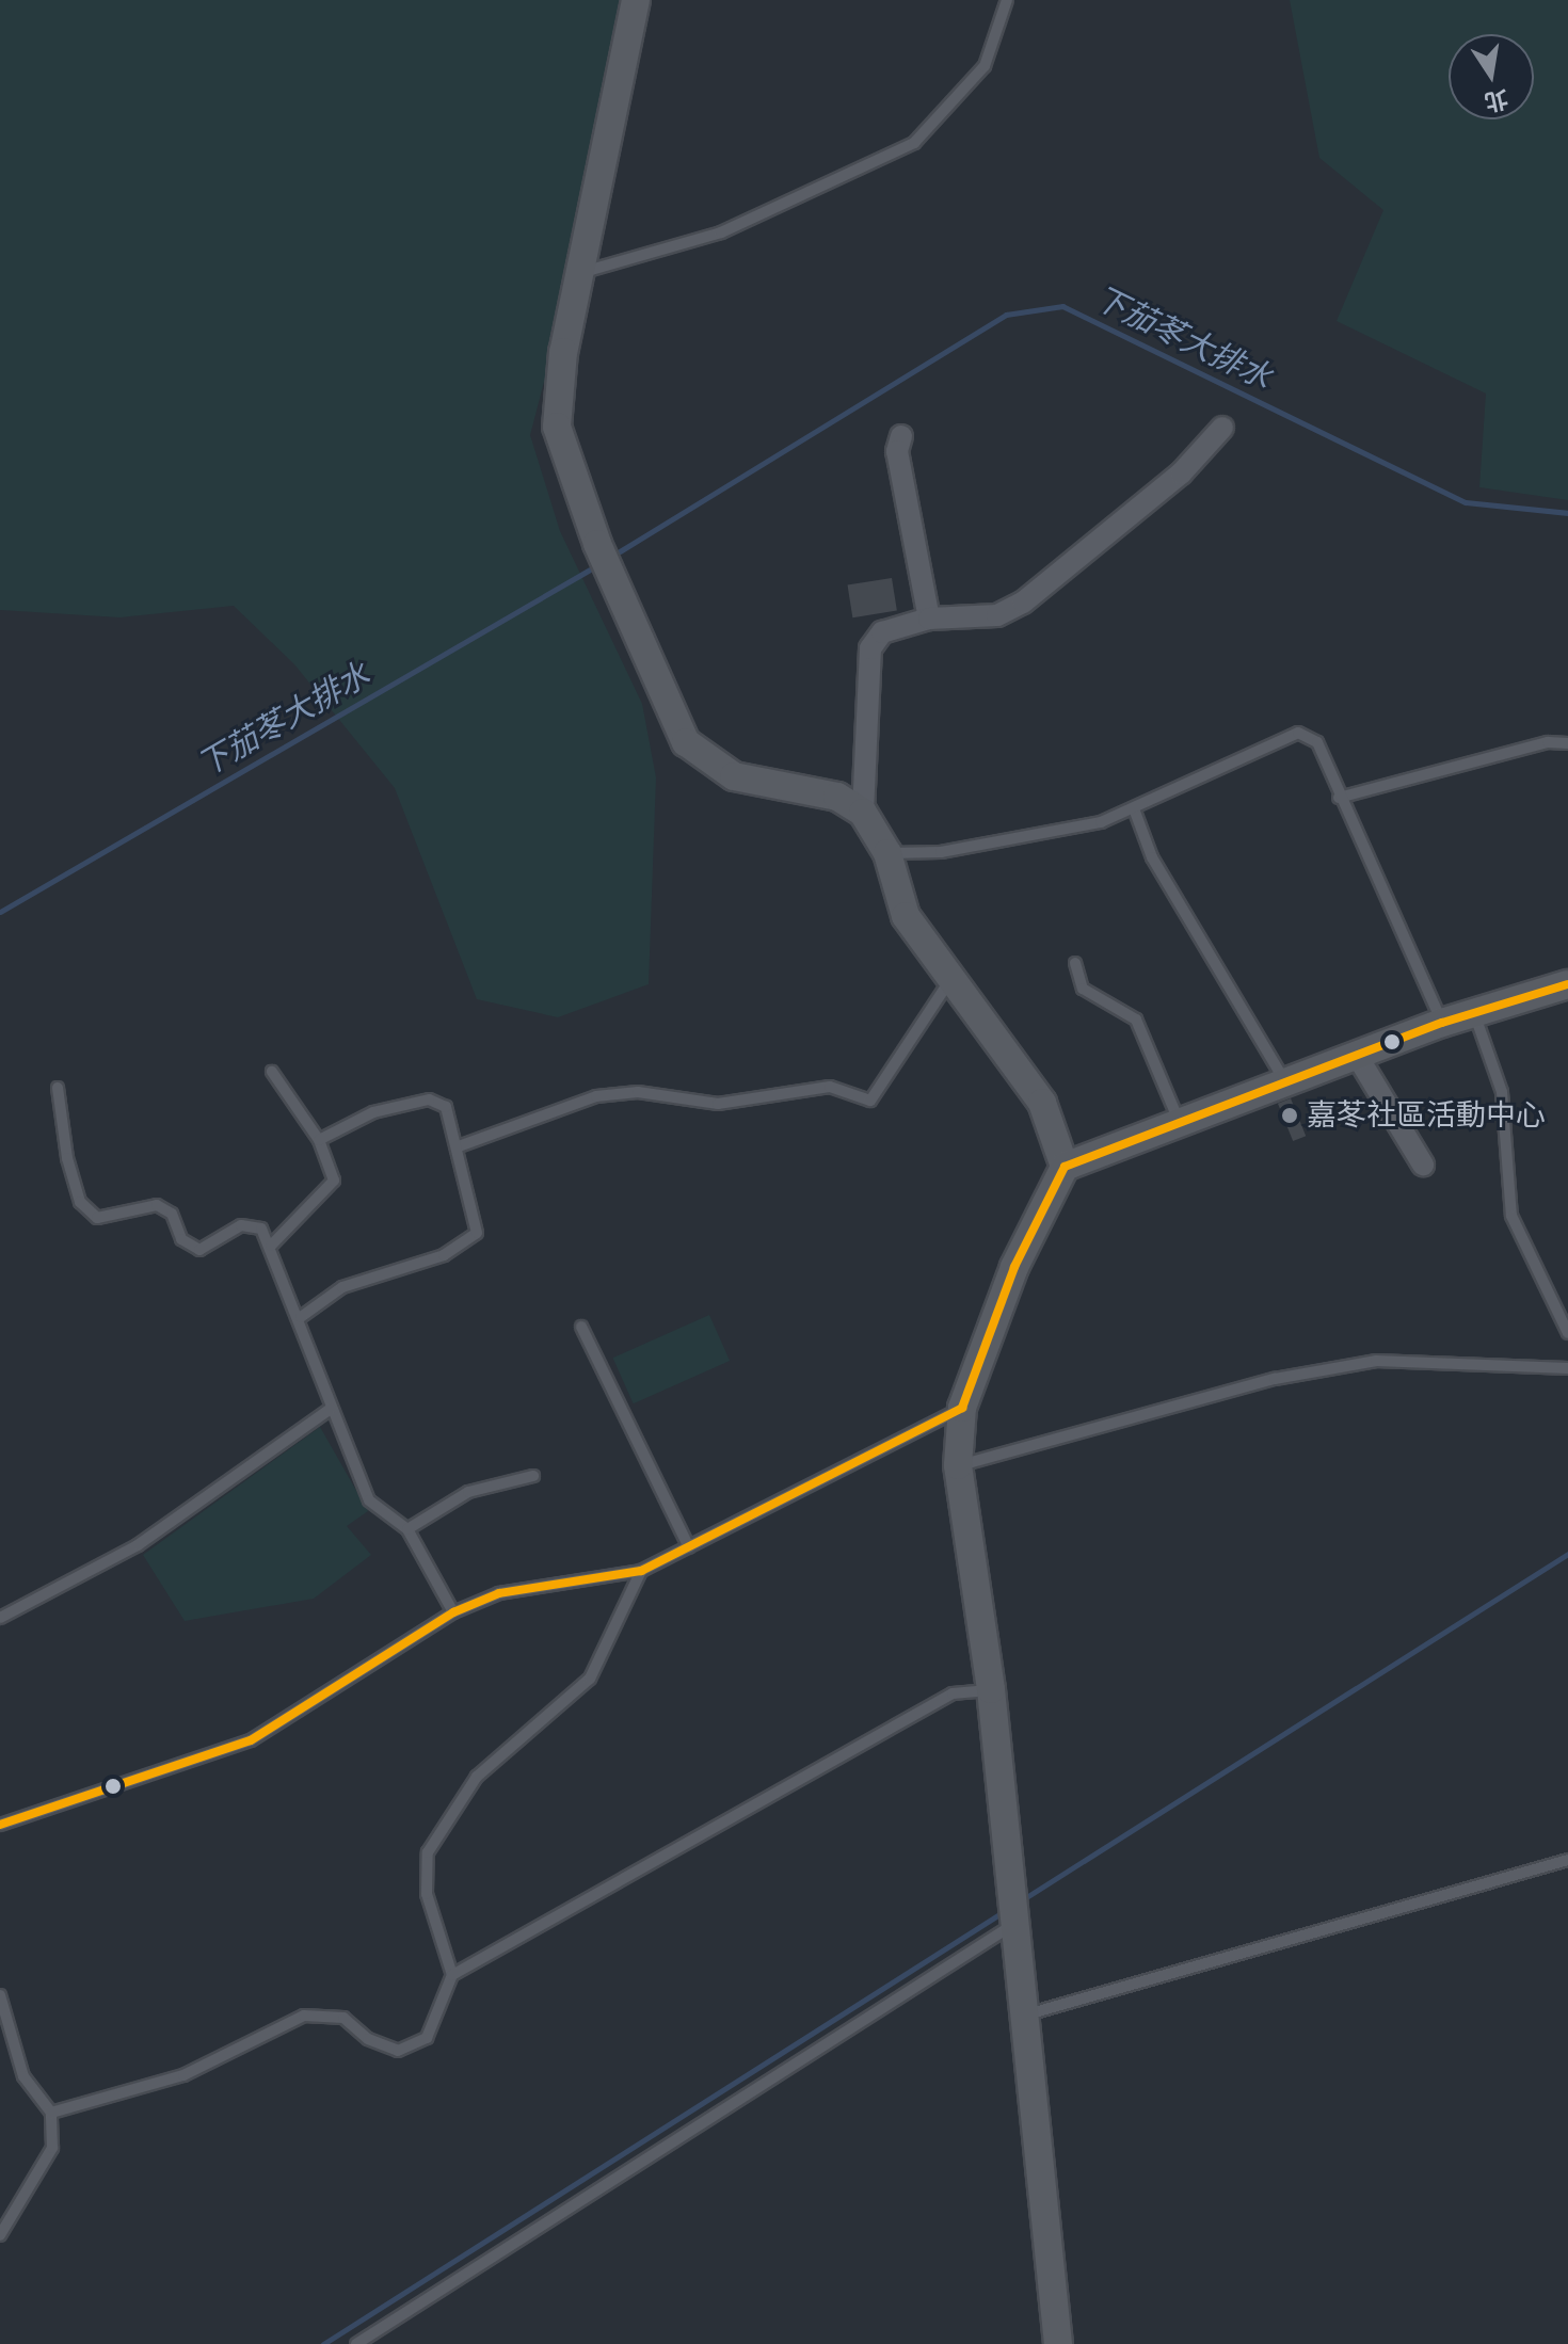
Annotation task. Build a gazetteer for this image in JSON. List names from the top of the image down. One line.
{"water":["下茄苳大排水"],"places":["嘉苳社區活動中心"],"north":"bottom"}
